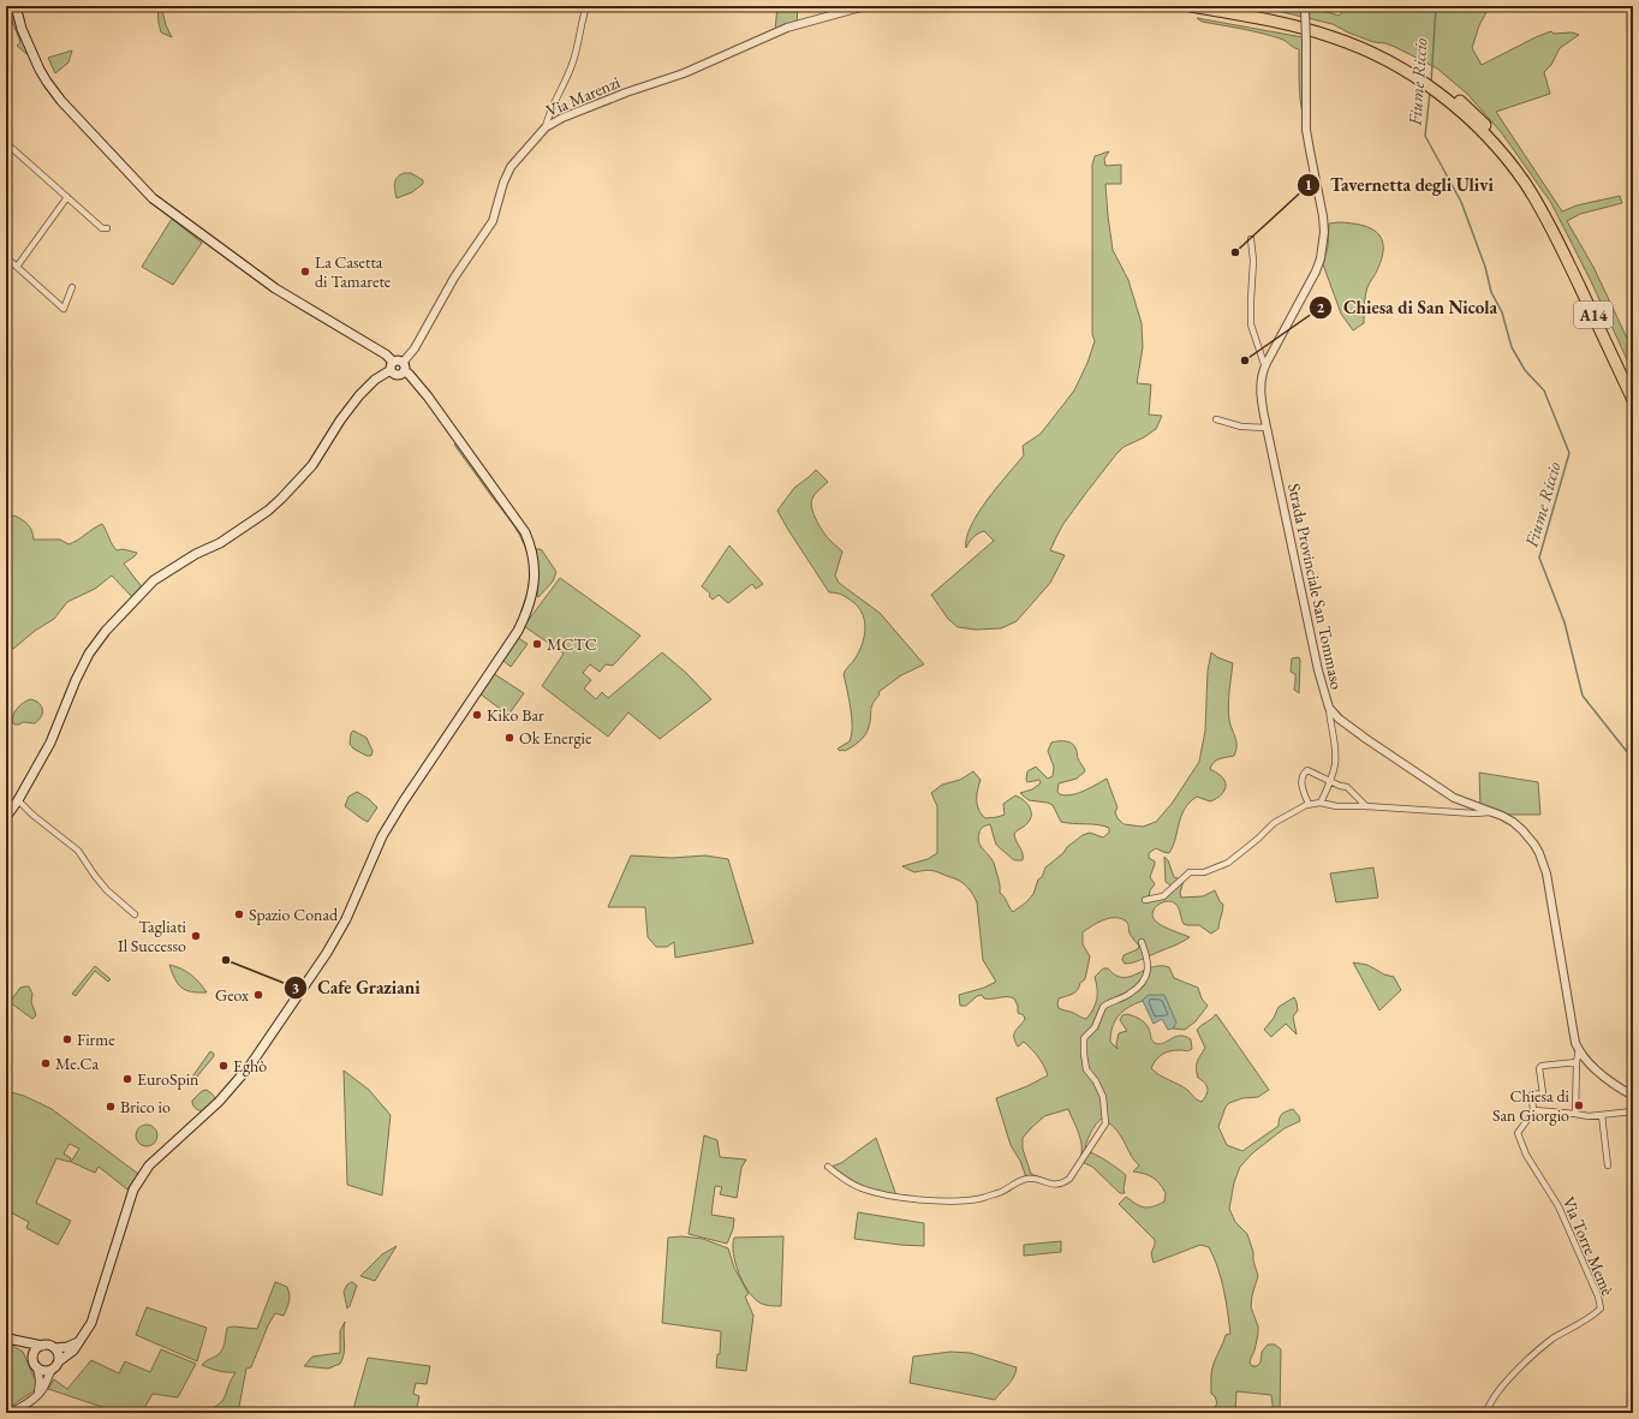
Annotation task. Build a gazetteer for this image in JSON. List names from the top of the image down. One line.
{"streets":{"highway":["A14"],"street":["Via Marenzi","Strada Provinciale San Tommaso","Via Torre Memè"]},"water":["Fiume Riccio"],"places":["Tavernetta degli Ulivi","La Casetta di Tamarete","Chiesa di San Nicola","MCTC","Kiko Bar","Ok Energie","Spazio Conad","Tagliati Il Successo","Cafe Graziani","Geox","Firme","Me.Ca","Eghò","EuroSpin","Chiesa di San Giorgio","Brico io"]}
